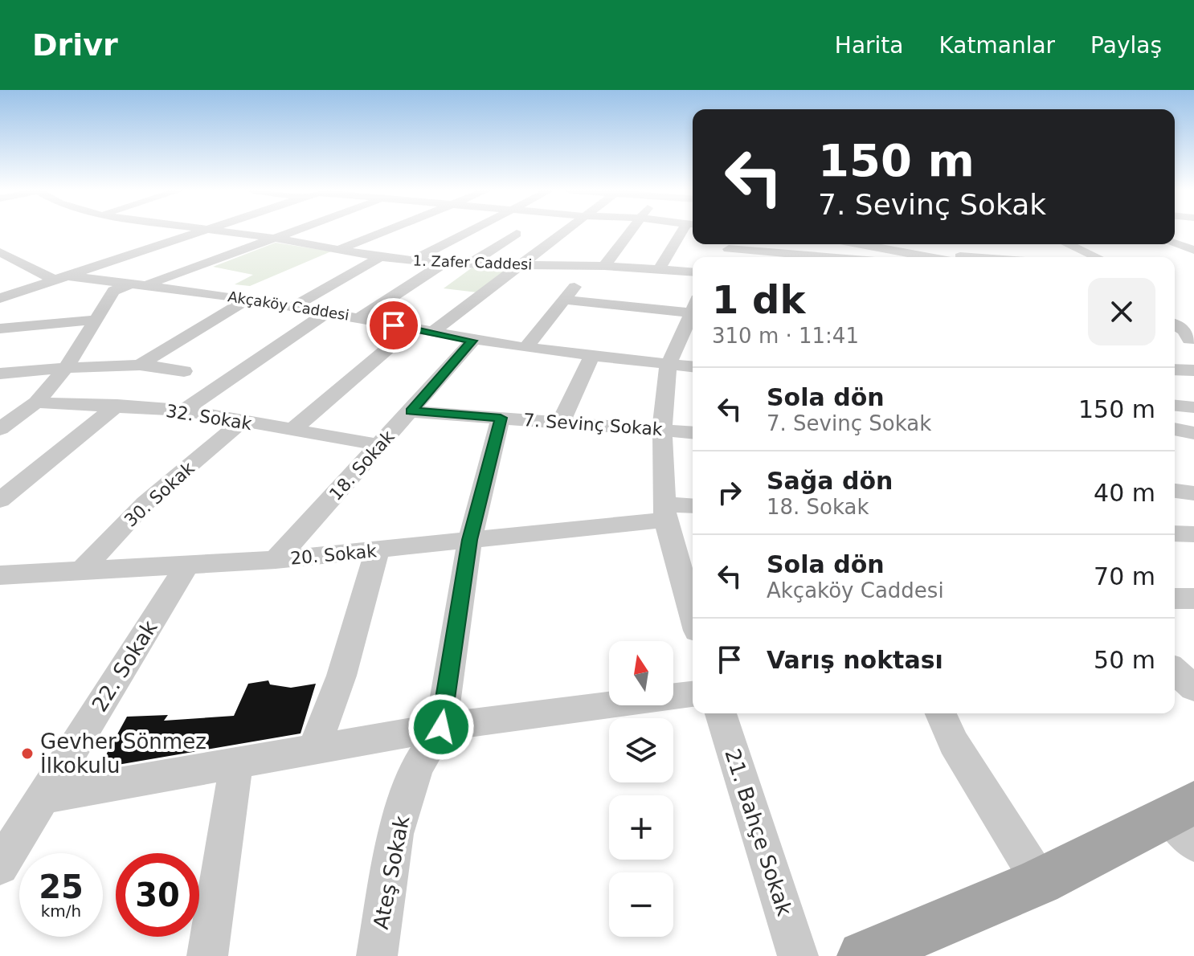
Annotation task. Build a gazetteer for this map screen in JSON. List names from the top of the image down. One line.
{"streets":{"street":["1. Zafer Caddesi","Akçaköy Caddesi","32. Sokak","7. Sevinç Sokak","18. Sokak","30. Sokak","20. Sokak","22. Sokak","21. Bahçe Sokak","Ateş Sokak"]},"crossings":[["Akçaköy Caddesi","18. Sokak"],["32. Sokak","18. Sokak"],["32. Sokak","30. Sokak"],["7. Sevinç Sokak","18. Sokak"],["7. Sevinç Sokak","Ateş Sokak"],["18. Sokak","20. Sokak"],["30. Sokak","20. Sokak"],["20. Sokak","22. Sokak"],["20. Sokak","Ateş Sokak"]],"places":["Gevher Sönmez İlkokulu"],"north":"top","page":{"header":"Drivr","nav":["Harita","Katmanlar","Paylaş"],"turn":["150 m","7. Sevinç Sokak"],"heading":["1 dk","310 m · 11:41"],"list":[{"name":"Sola dön","note":"7. Sevinç Sokak","value":"150 m"},{"name":"Sağa dön","note":"18. Sokak","value":"40 m"},{"name":"Sola dön","note":"Akçaköy Caddesi","value":"70 m"},{"name":"Varış noktası","value":"50 m"}],"map_buttons":["+","−"],"speed":"25 km/h","limit":"30"}}
